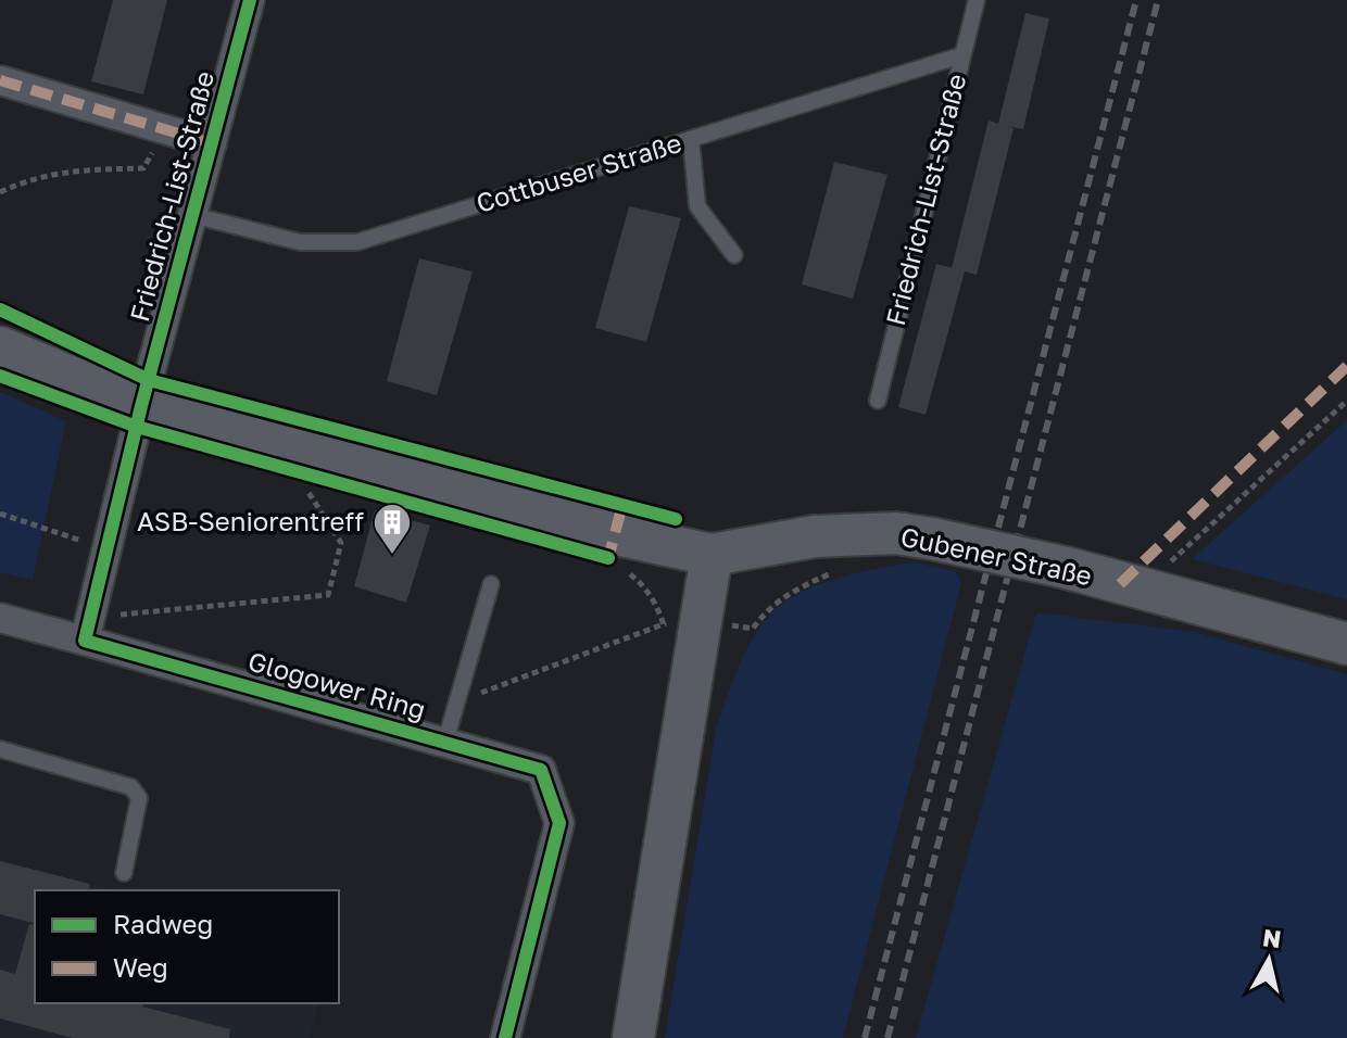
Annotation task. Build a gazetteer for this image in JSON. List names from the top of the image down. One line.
{"streets":{"main road":["Gubener Straße"],"street":["Friedrich-List-Straße","Glogower Ring"],"lane":["Cottbuser Straße"]},"crossings":[["Cottbuser Straße","Friedrich-List-Straße"]],"places":{"building":["ASB-Seniorentreff"]},"legend":["Radweg","Weg"],"north":"top"}
